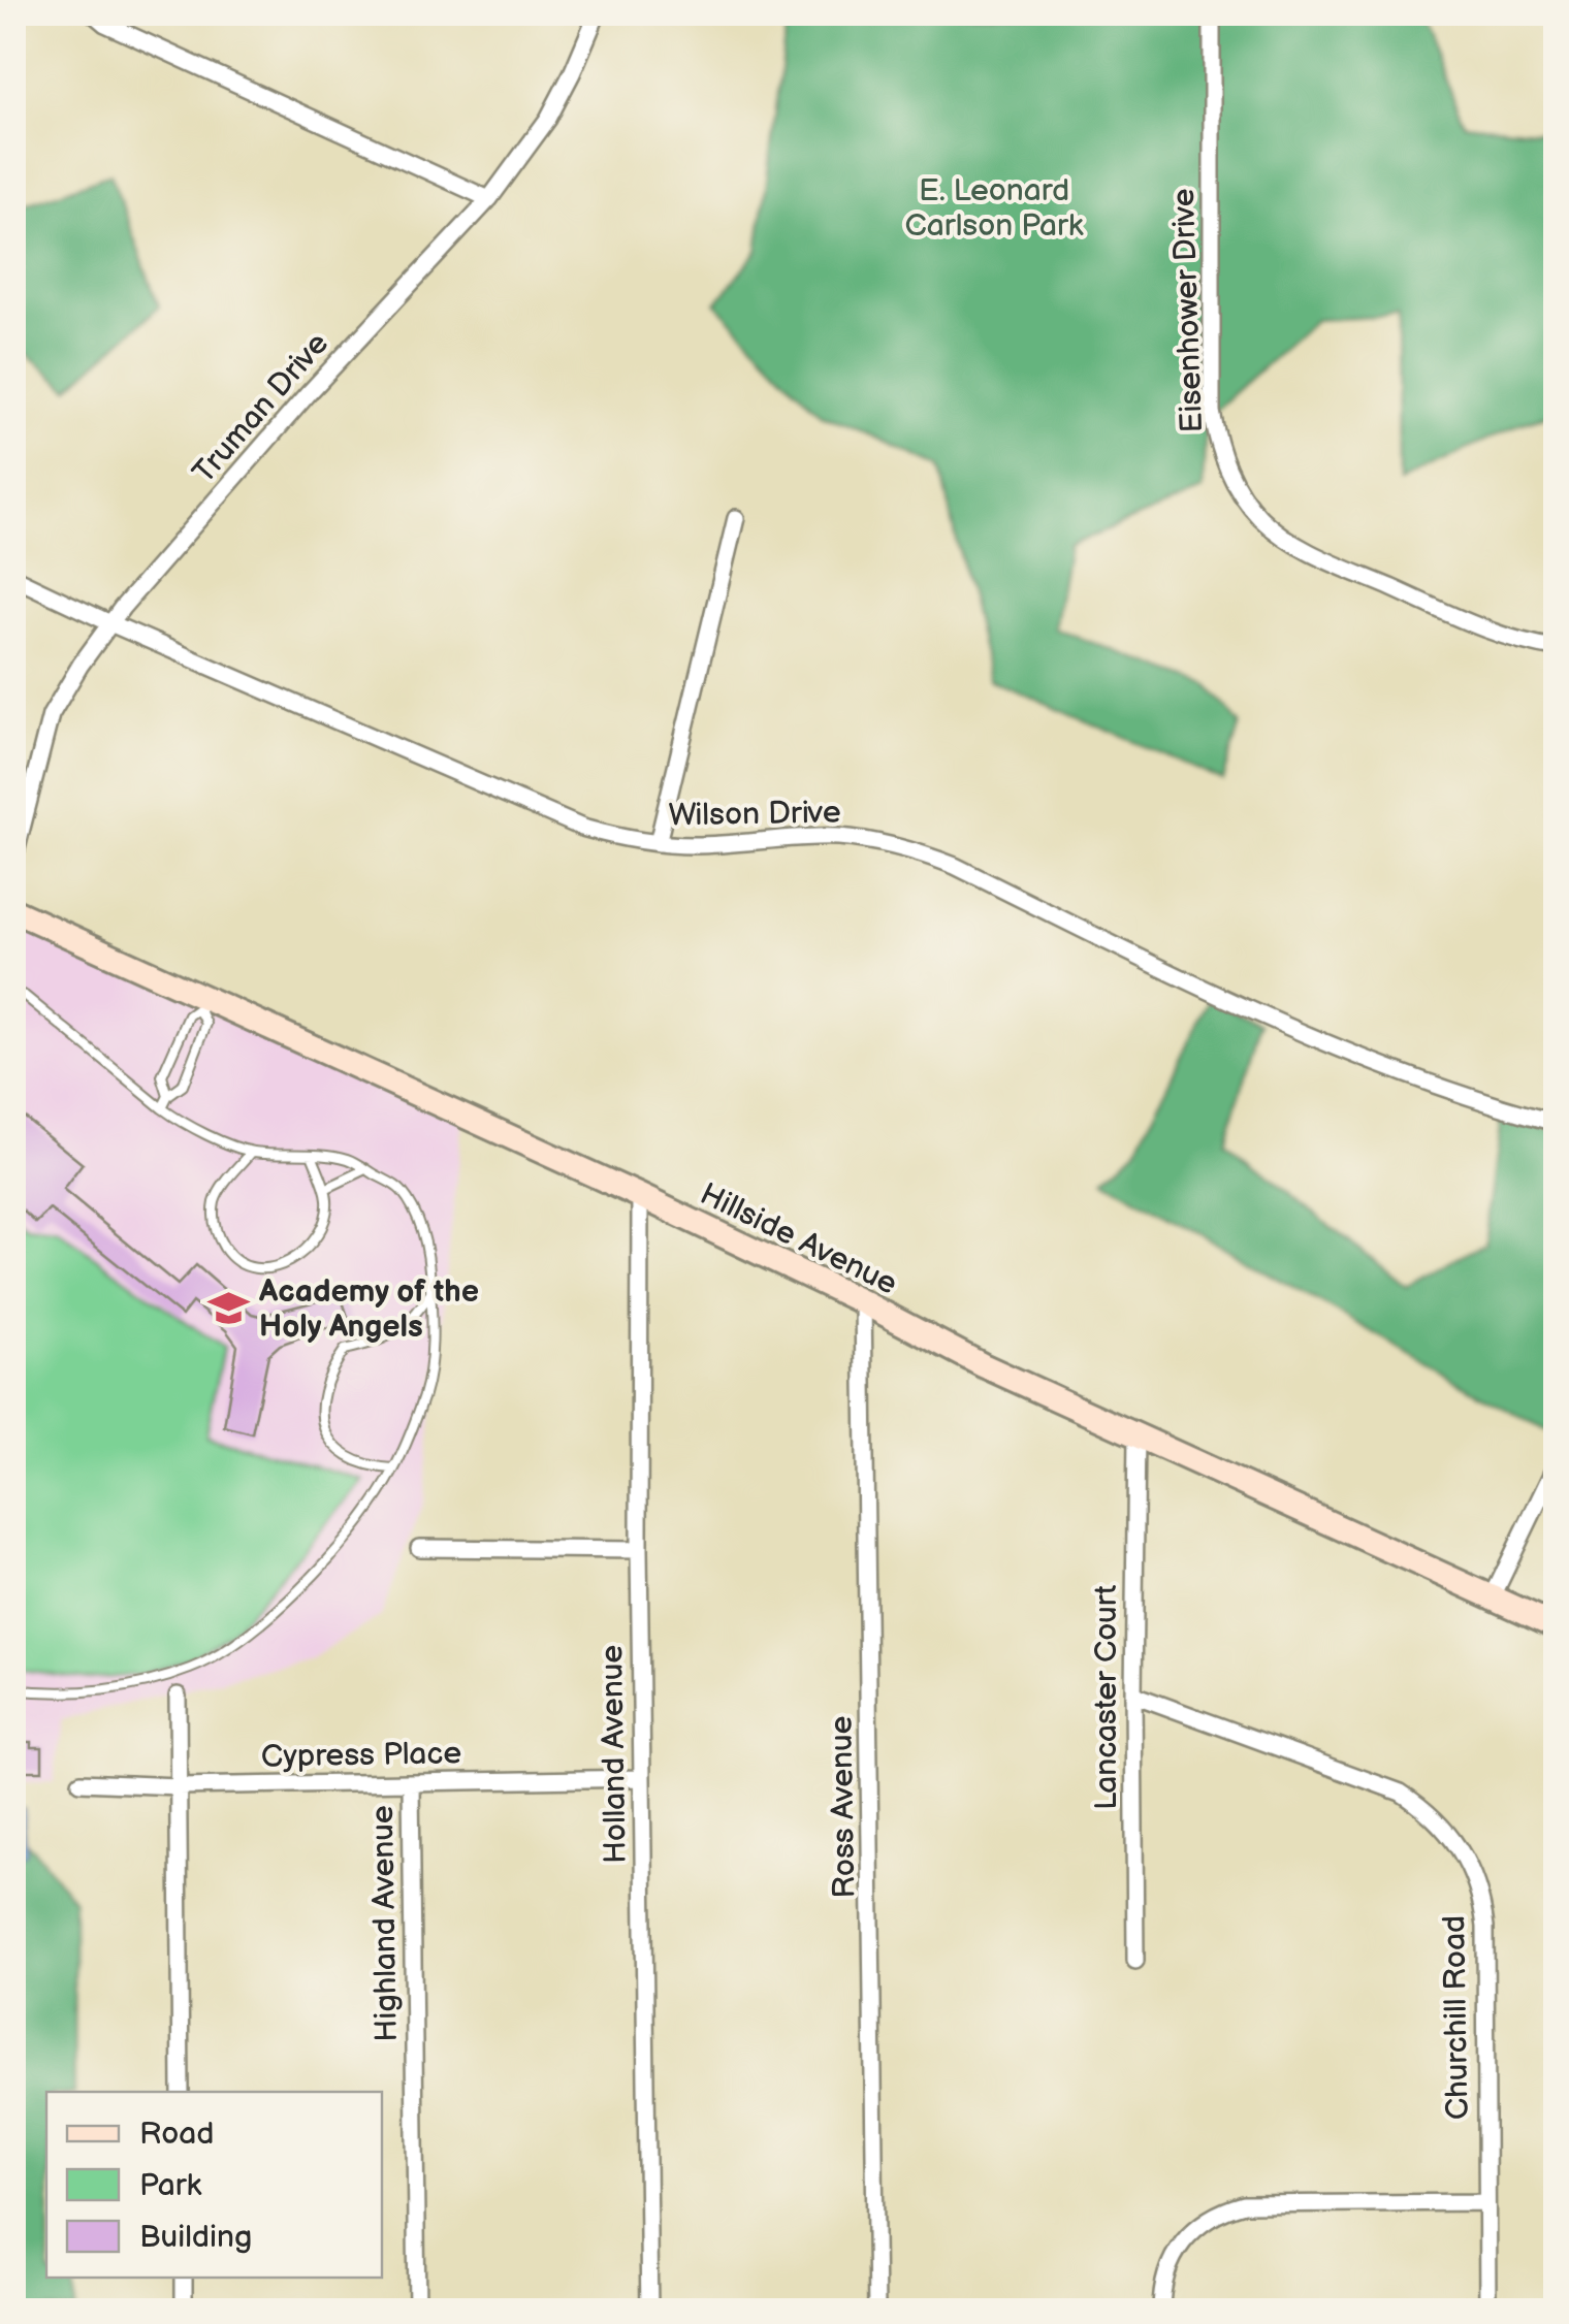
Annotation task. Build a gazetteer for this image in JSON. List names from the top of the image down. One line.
{"streets":{"main road":["Hillside Avenue"],"street":["Eisenhower Drive","Truman Drive","Wilson Drive","Lancaster Court","Cypress Place","Holland Avenue","Ross Avenue","Highland Avenue","Churchill Road"]},"crossings":[["Truman Drive","Wilson Drive"],["Hillside Avenue","Lancaster Court"],["Hillside Avenue","Holland Avenue"],["Hillside Avenue","Ross Avenue"],["Lancaster Court","Churchill Road"],["Cypress Place","Holland Avenue"],["Cypress Place","Highland Avenue"]],"parks":["E. Leonard Carlson Park"],"places":{"school or university":["Academy of the Holy Angels"]},"legend":["Road","Park","Building"]}
